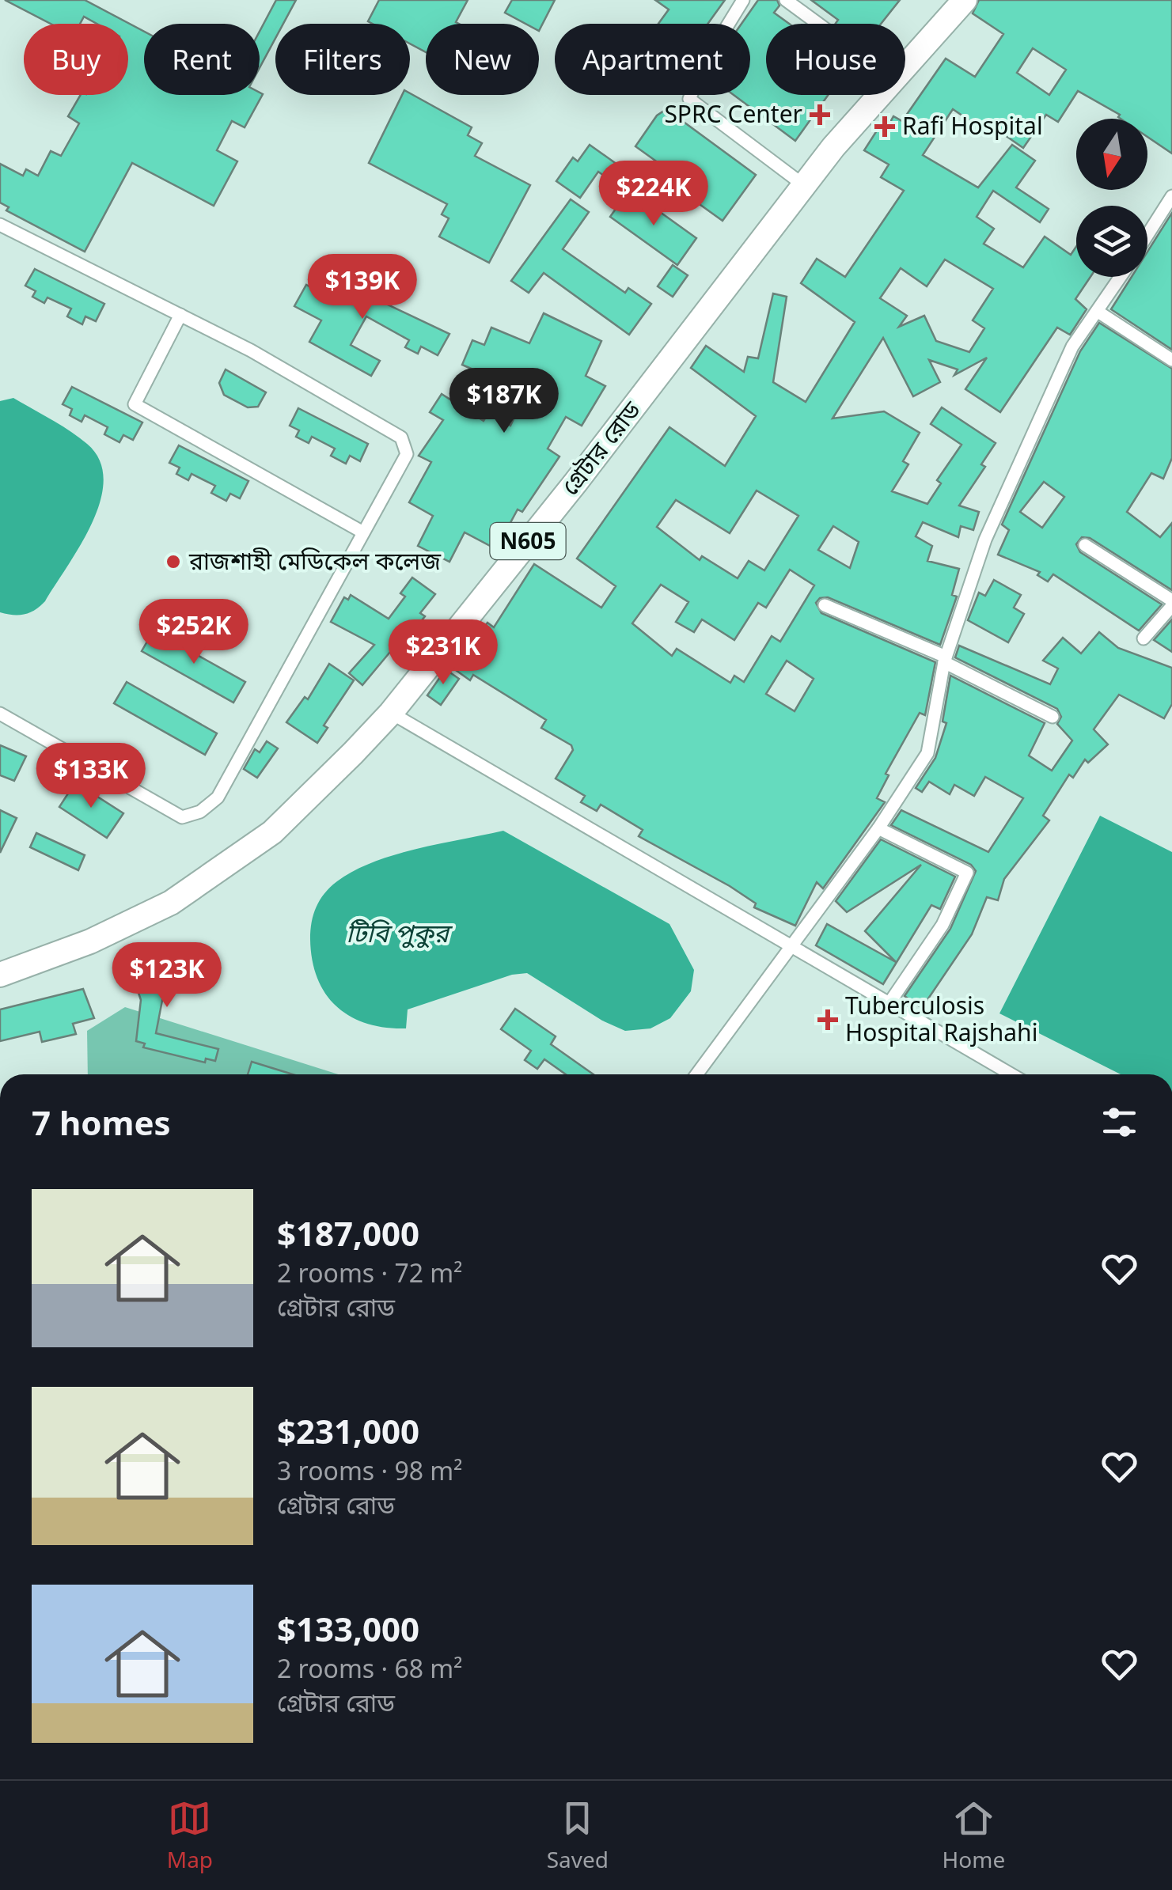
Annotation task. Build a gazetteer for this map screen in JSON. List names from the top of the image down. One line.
{"streets":{"highway":["গ্রেটার রোড","N605"]},"water":["টিবি পুকুর"],"places":{"health":["SPRC Center","Rafi Hospital","Tuberculosis Hospital Rajshahi"],"other":["রাজশাহী মেডিকেল কলেজ"]},"north":"bottom","page":{"chip":["Buy","Rent","Filters","New","Apartment","House"],"price":["$224K","$139K","$187K","$252K","$231K","$133K","$123K"],"heading":"7 homes","list":[{"name":"$187,000","note":"2 rooms · 72 m² · গ্রেটার রোড"},{"name":"$231,000","note":"3 rooms · 98 m² · গ্রেটার রোড"},{"name":"$133,000","note":"2 rooms · 68 m² · গ্রেটার রোড"}],"tabs":["Map","Saved","Home"]}}
